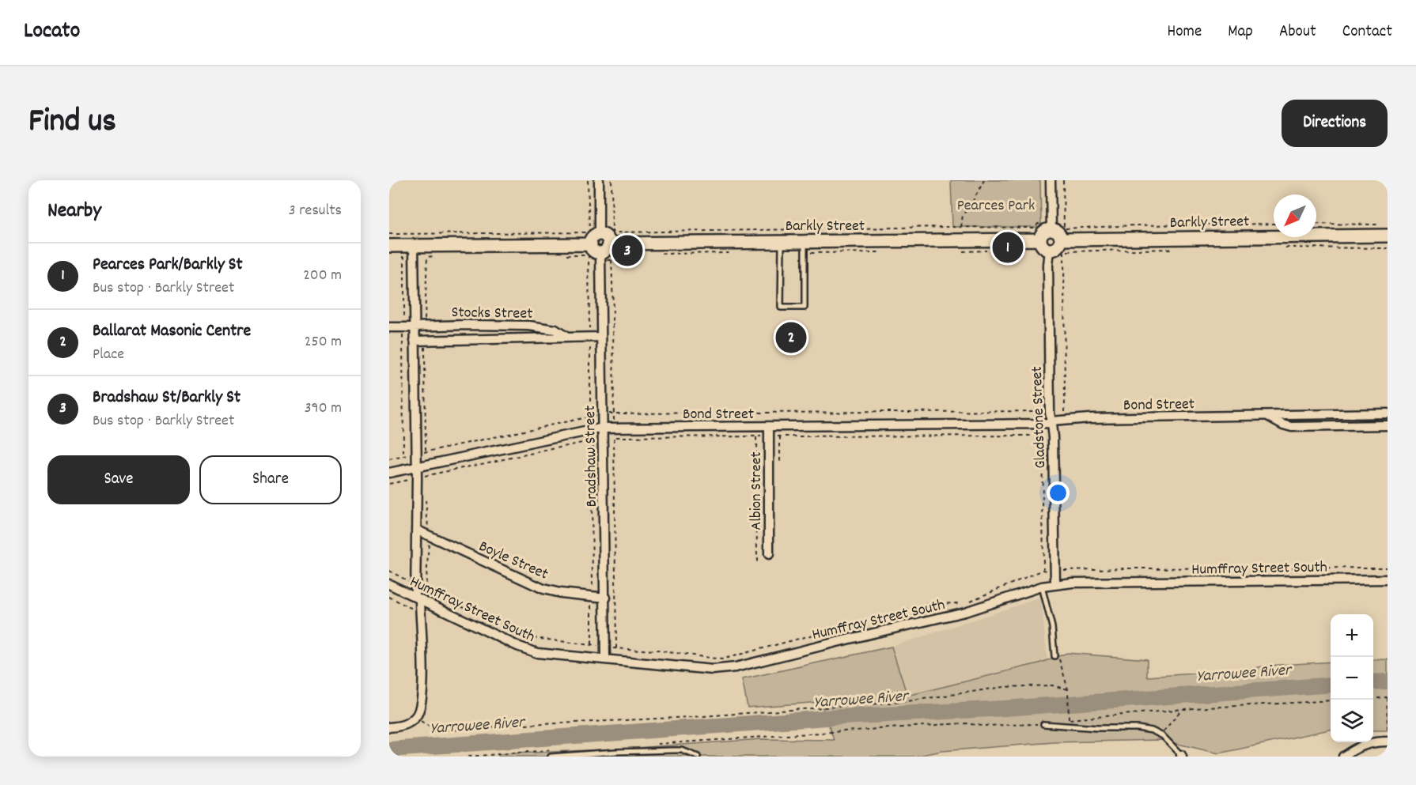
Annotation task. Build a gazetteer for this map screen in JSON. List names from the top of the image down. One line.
{"streets":{"main road":["Barkly Street"],"street":["Stocks Street","Bond Street","Gladstone Street","Bradshaw Street","Albion Street","Boyle Street","Humffray Street South"]},"crossings":[["Barkly Street","Gladstone Street"],["Stocks Street","Bradshaw Street"],["Bond Street","Gladstone Street"],["Bond Street","Bradshaw Street"],["Bond Street","Albion Street"],["Gladstone Street","Humffray Street South"],["Bradshaw Street","Boyle Street"],["Bradshaw Street","Humffray Street South"]],"water":["Yarrowee River"],"parks":["Pearces Park"],"north":"bottom left","page":{"header":"Locato","nav":["Home","Map","About","Contact"],"title":"Find us","buttons":["Directions",["Save","Share"]],"heading":["Nearby","3 results"],"pins":["1","3","2"],"list":[{"mark":"1","name":"Pearces Park/Barkly St","note":"Bus stop · Barkly Street","value":"200 m"},{"mark":"2","name":"Ballarat Masonic Centre","note":"Place","value":"250 m"},{"mark":"3","name":"Bradshaw St/Barkly St","note":"Bus stop · Barkly Street","value":"390 m"}],"map_buttons":["+","−"]}}
